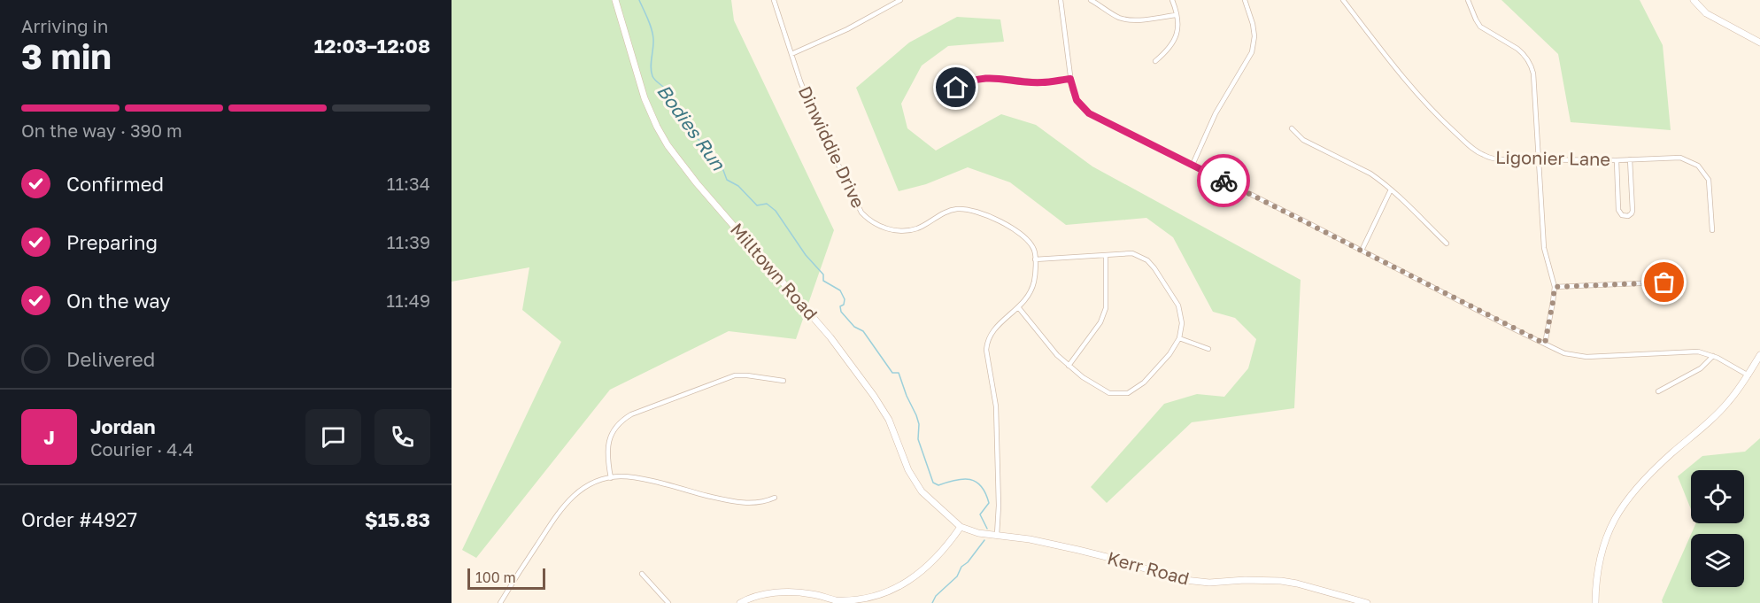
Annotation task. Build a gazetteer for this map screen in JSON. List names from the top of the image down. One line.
{"streets":{"street":["Dinwiddie Drive","Ligonier Lane","Milltown Road","Kerr Road"]},"crossings":[["Milltown Road","Kerr Road"]],"water":["Bodies Run"],"scale_bar":"100 m","page":{"heading":["3 min","Arriving in","12:03–12:08"],"panel":["Jordan","Courier · 4.4","Order #4927","$15.83"],"bar":"On the way · 390 m","list":[["Confirmed","11:34"],["Preparing","11:39"],["On the way","11:49"],"Delivered"],"round":"J","scale":"100 m"}}
